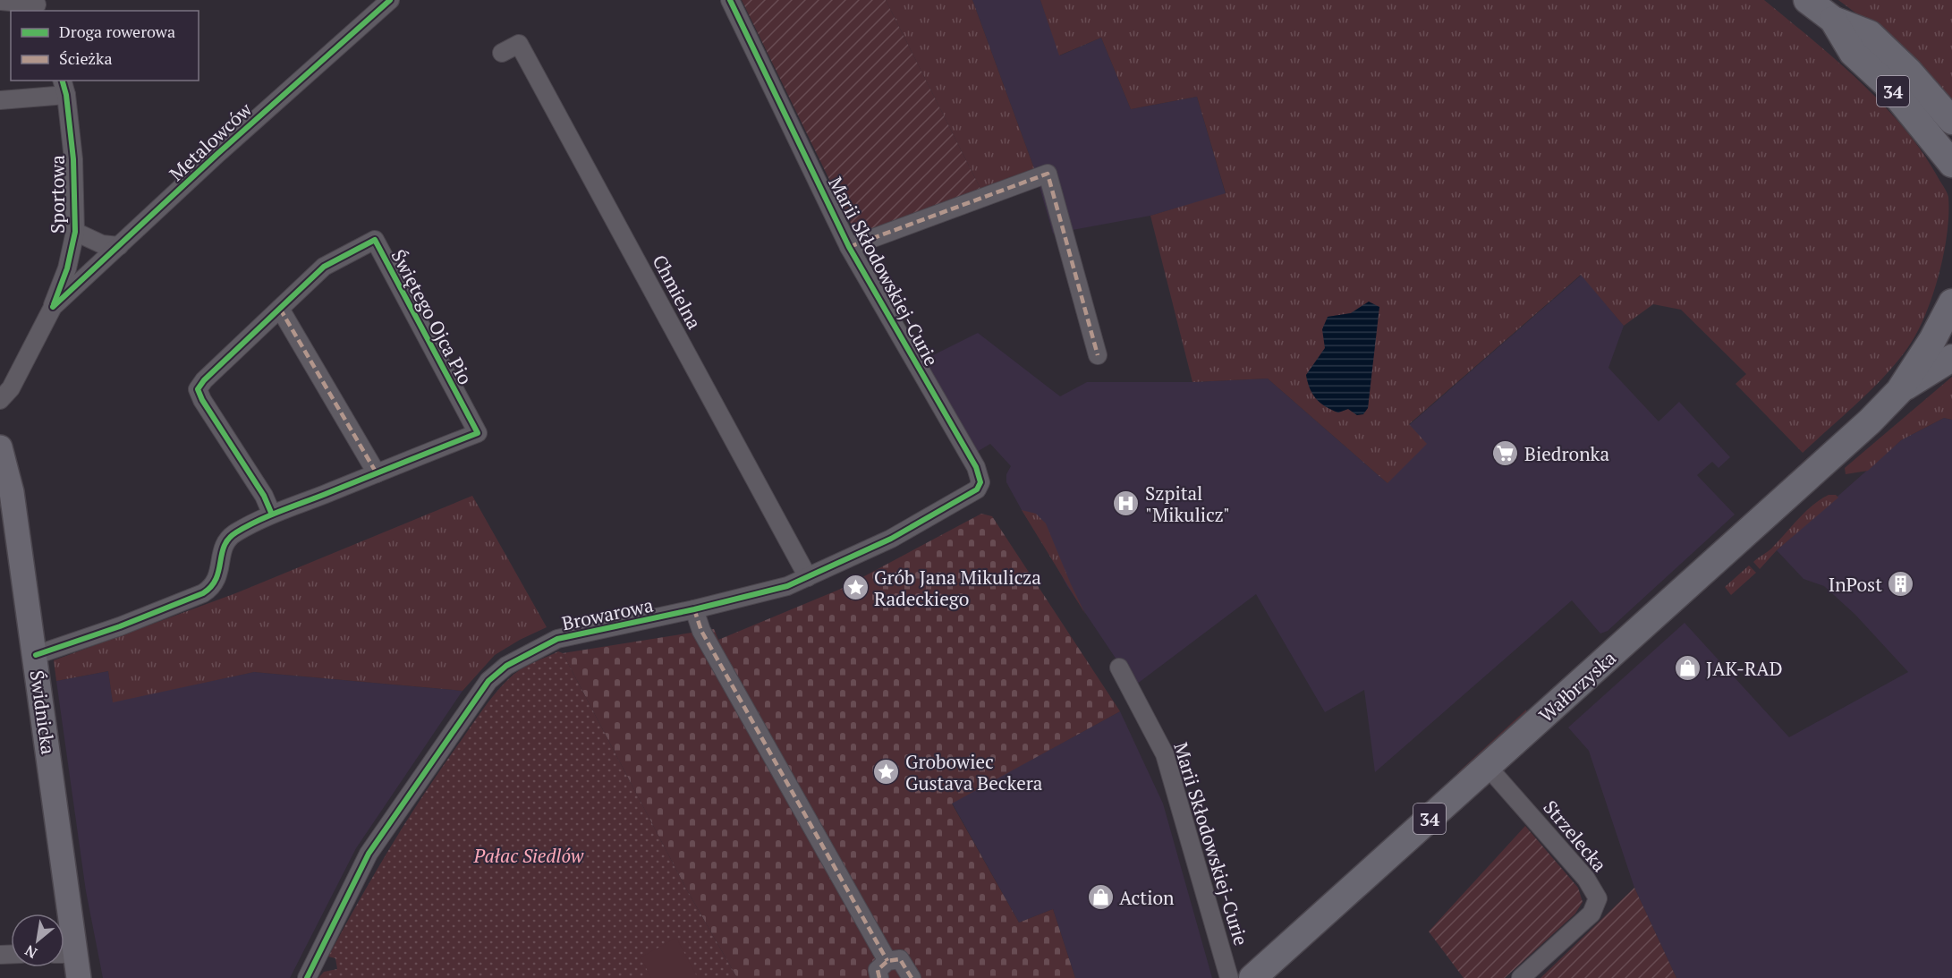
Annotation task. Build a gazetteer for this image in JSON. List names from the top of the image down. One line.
{"streets":{"main road":["34","Wałbrzyska"],"street":["Metalowców","Sportowa","Marii Skłodowskiej-Curie","Chmielna","Świętego Ojca Pio","Browarowa","Świdnicka","Strzelecka"]},"crossings":[["Metalowców","Sportowa"],["Marii Skłodowskiej-Curie","Browarowa"],["Chmielna","Browarowa"],["Świętego Ojca Pio","Świdnicka"],["Wałbrzyska","Strzelecka"]],"parks":["Pałac Siedlów"],"places":{"supermarket":["Biedronka"],"hospital":["Szpital \"Mikulicz\""],"building":["InPost"],"place":["Grób Jana Mikulicza Radeckiego","Grobowiec Gustava Beckera"],"shop":["JAK-RAD","Action"]},"legend":["Droga rowerowa","Ścieżka"],"north":"bottom left"}
